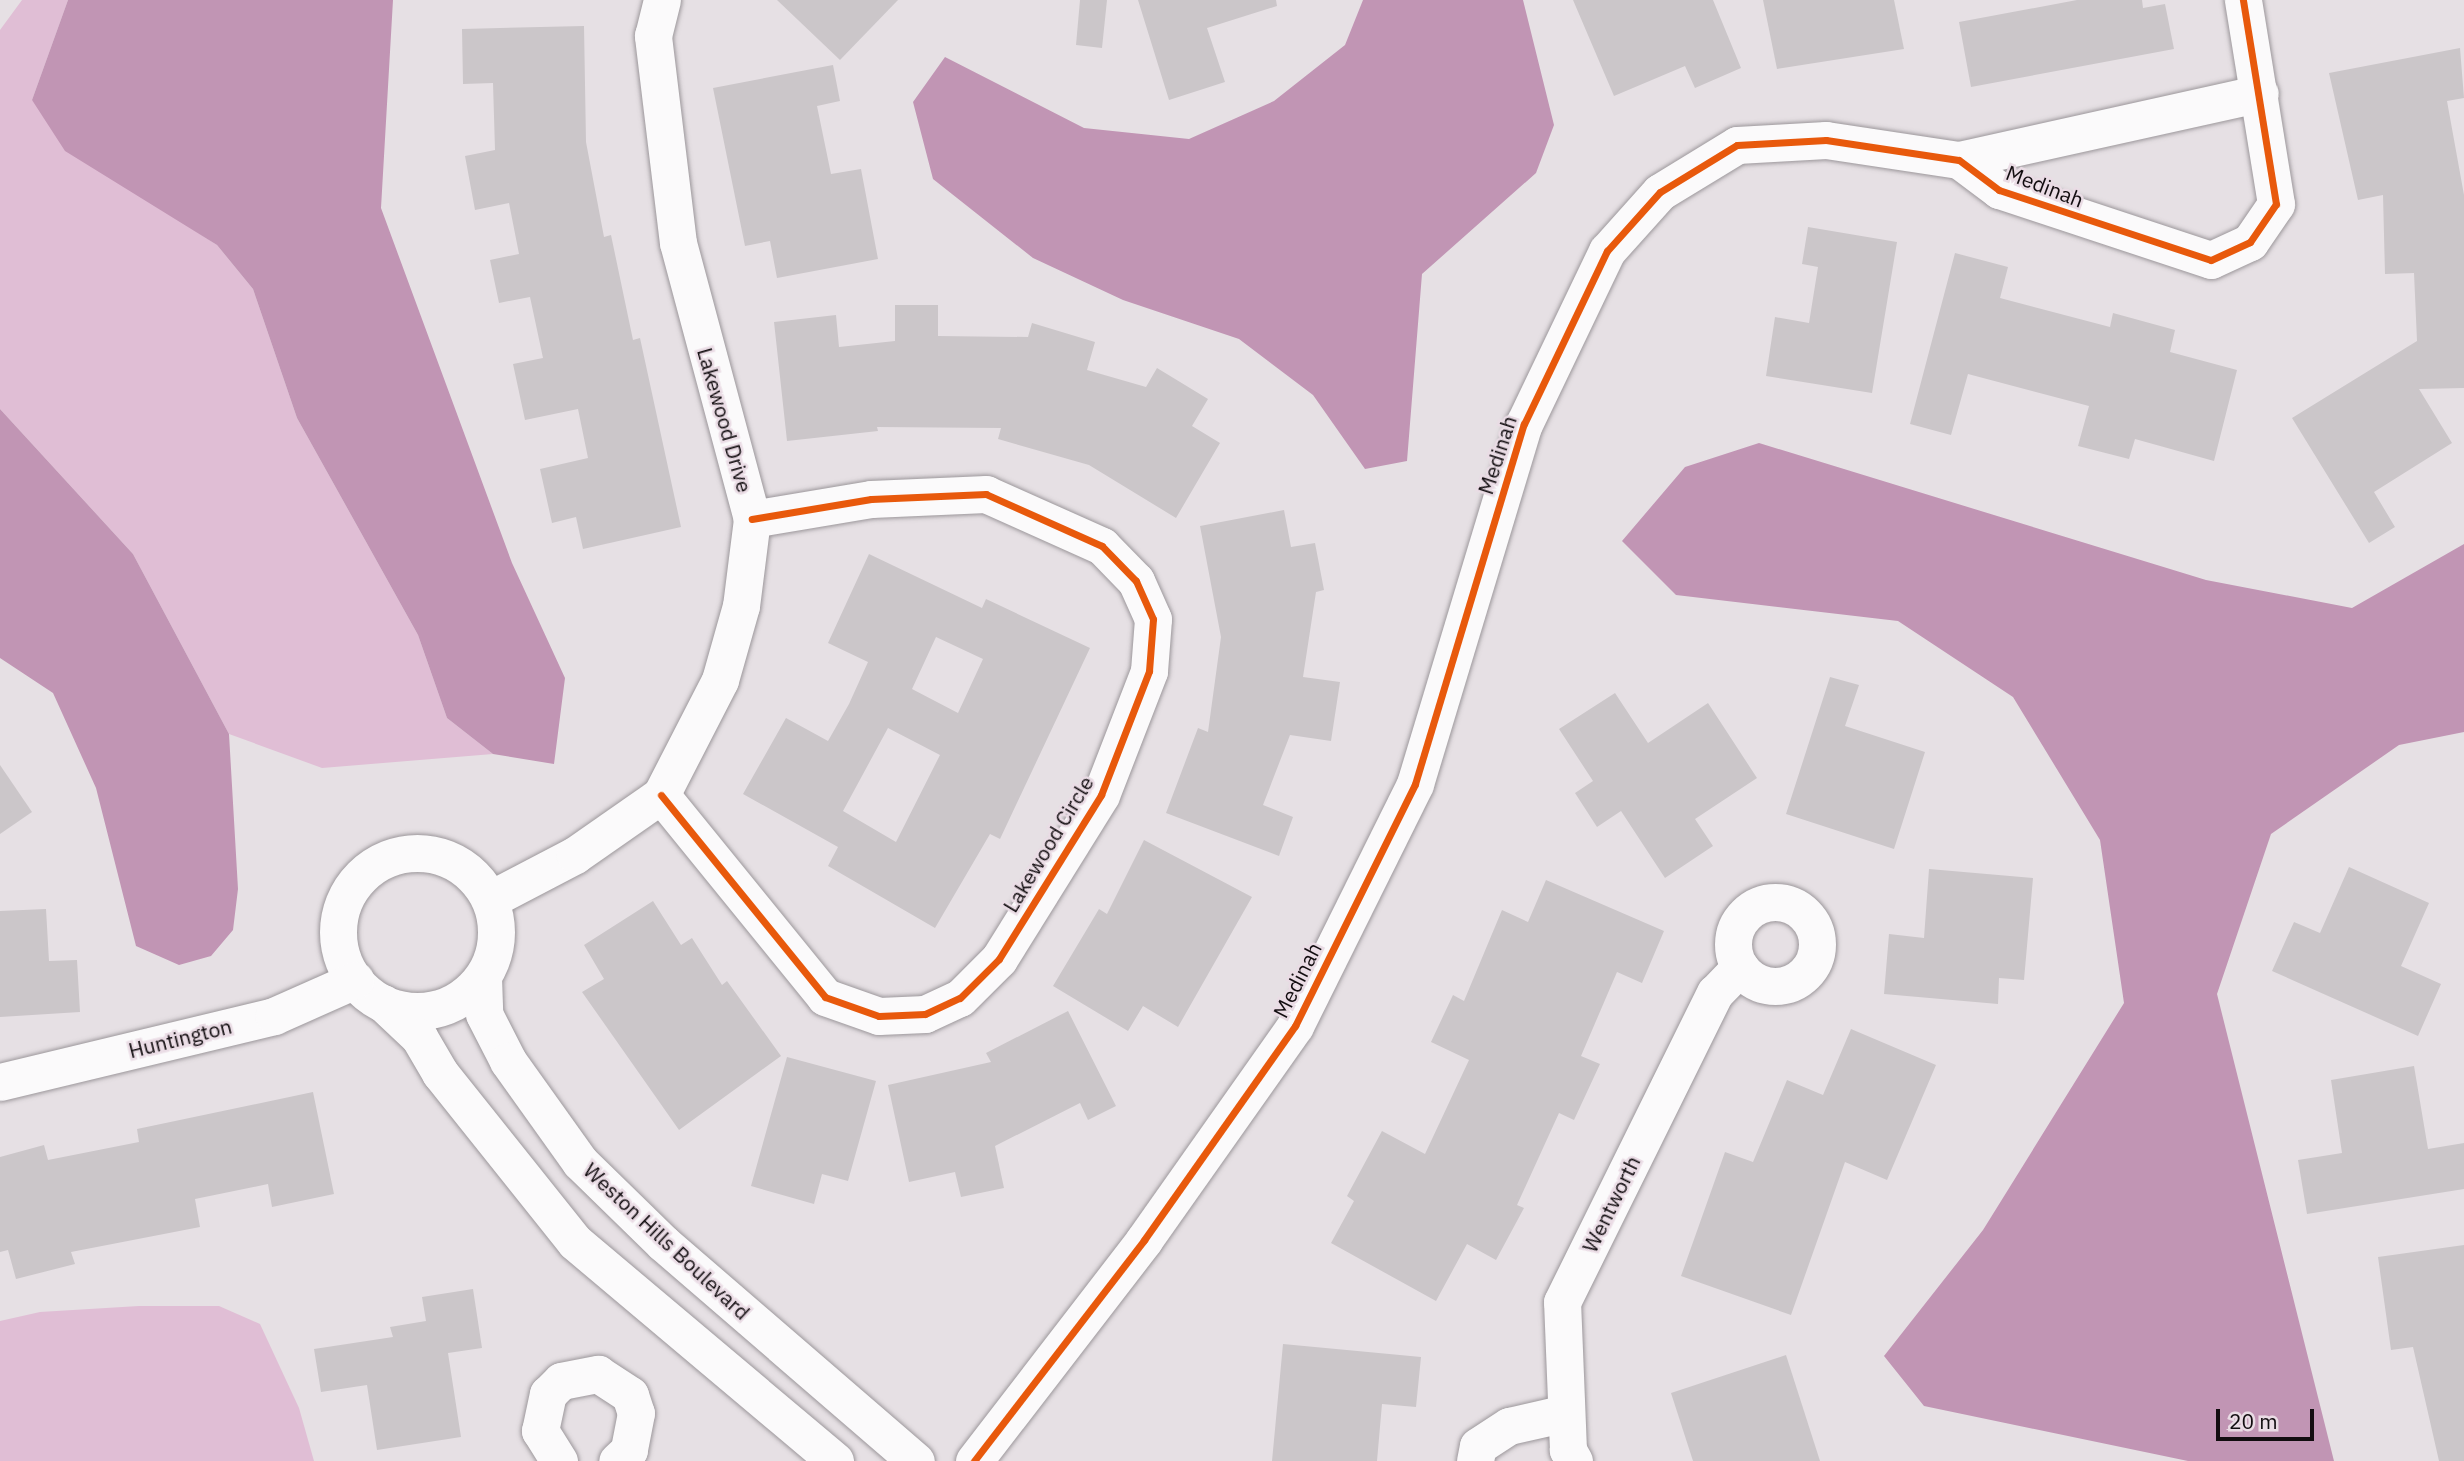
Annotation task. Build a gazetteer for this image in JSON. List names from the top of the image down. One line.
{"streets":{"street":["Medinah","Lakewood Drive","Lakewood Circle","Huntington","Wentworth","Weston Hills Boulevard"]},"crossings":[["Lakewood Drive","Lakewood Circle"],["Lakewood Drive","Huntington"],["Lakewood Drive","Weston Hills Boulevard"],["Huntington","Weston Hills Boulevard"]],"scale_bar":"20 m"}
